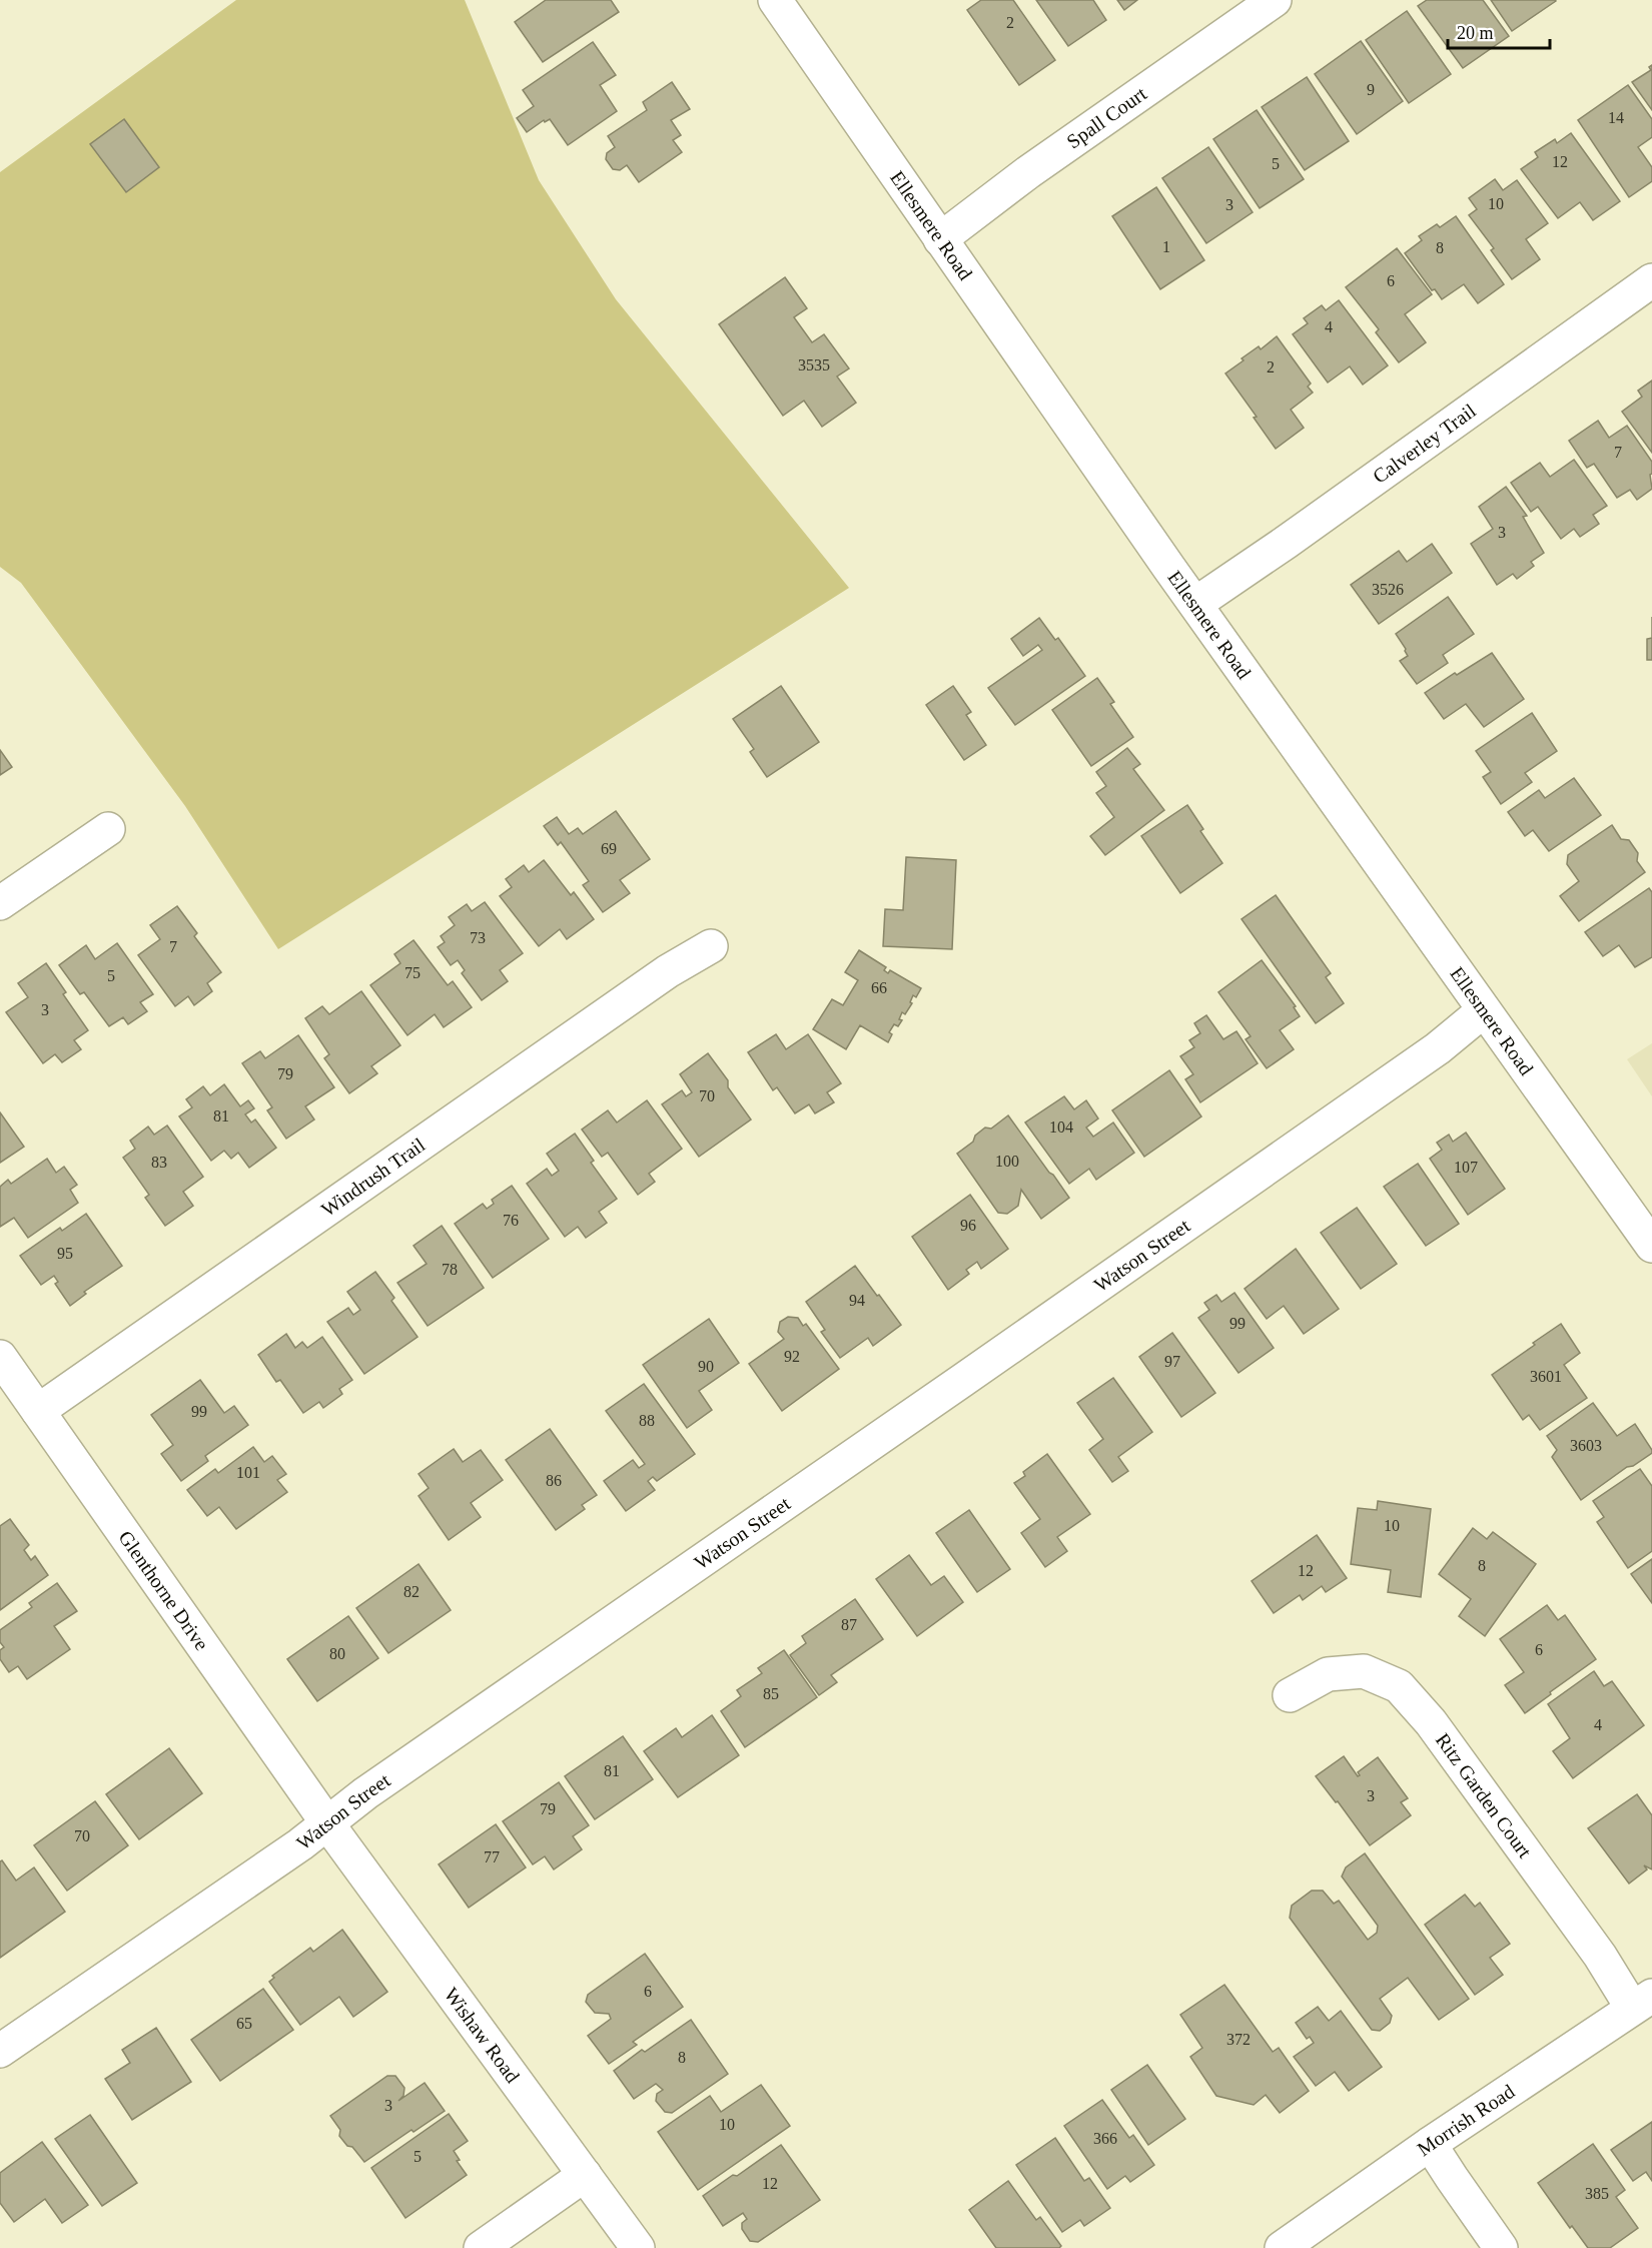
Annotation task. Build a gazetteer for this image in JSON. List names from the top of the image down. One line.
{"streets":{"street":["Spall Court","Ellesmere Road","Calverley Trail","Windrush Trail","Watson Street","Glenthorne Drive","Ritz Garden Court","Wishaw Road","Morrish Road"]},"crossings":[["Spall Court","Ellesmere Road"],["Ellesmere Road","Calverley Trail"],["Ellesmere Road","Watson Street"],["Windrush Trail","Glenthorne Drive"],["Watson Street","Glenthorne Drive"],["Watson Street","Wishaw Road"],["Glenthorne Drive","Wishaw Road"],["Ritz Garden Court","Morrish Road"]],"house_numbers":["2","9","14","12","5","10","3","1","8","6","4","3535","2","7","3","3526","69","73","7","75","5","66","3","79","70","81","104","100","83","107","76","96","95","78","94","99","92","97","90","3601","99","88","3603","101","86","10","8","12","82","87","6","80","85","4","81","3","79","70","77","6","65","372","8","3","10","366","5","12","385"],"scale_bar":"20 m"}
